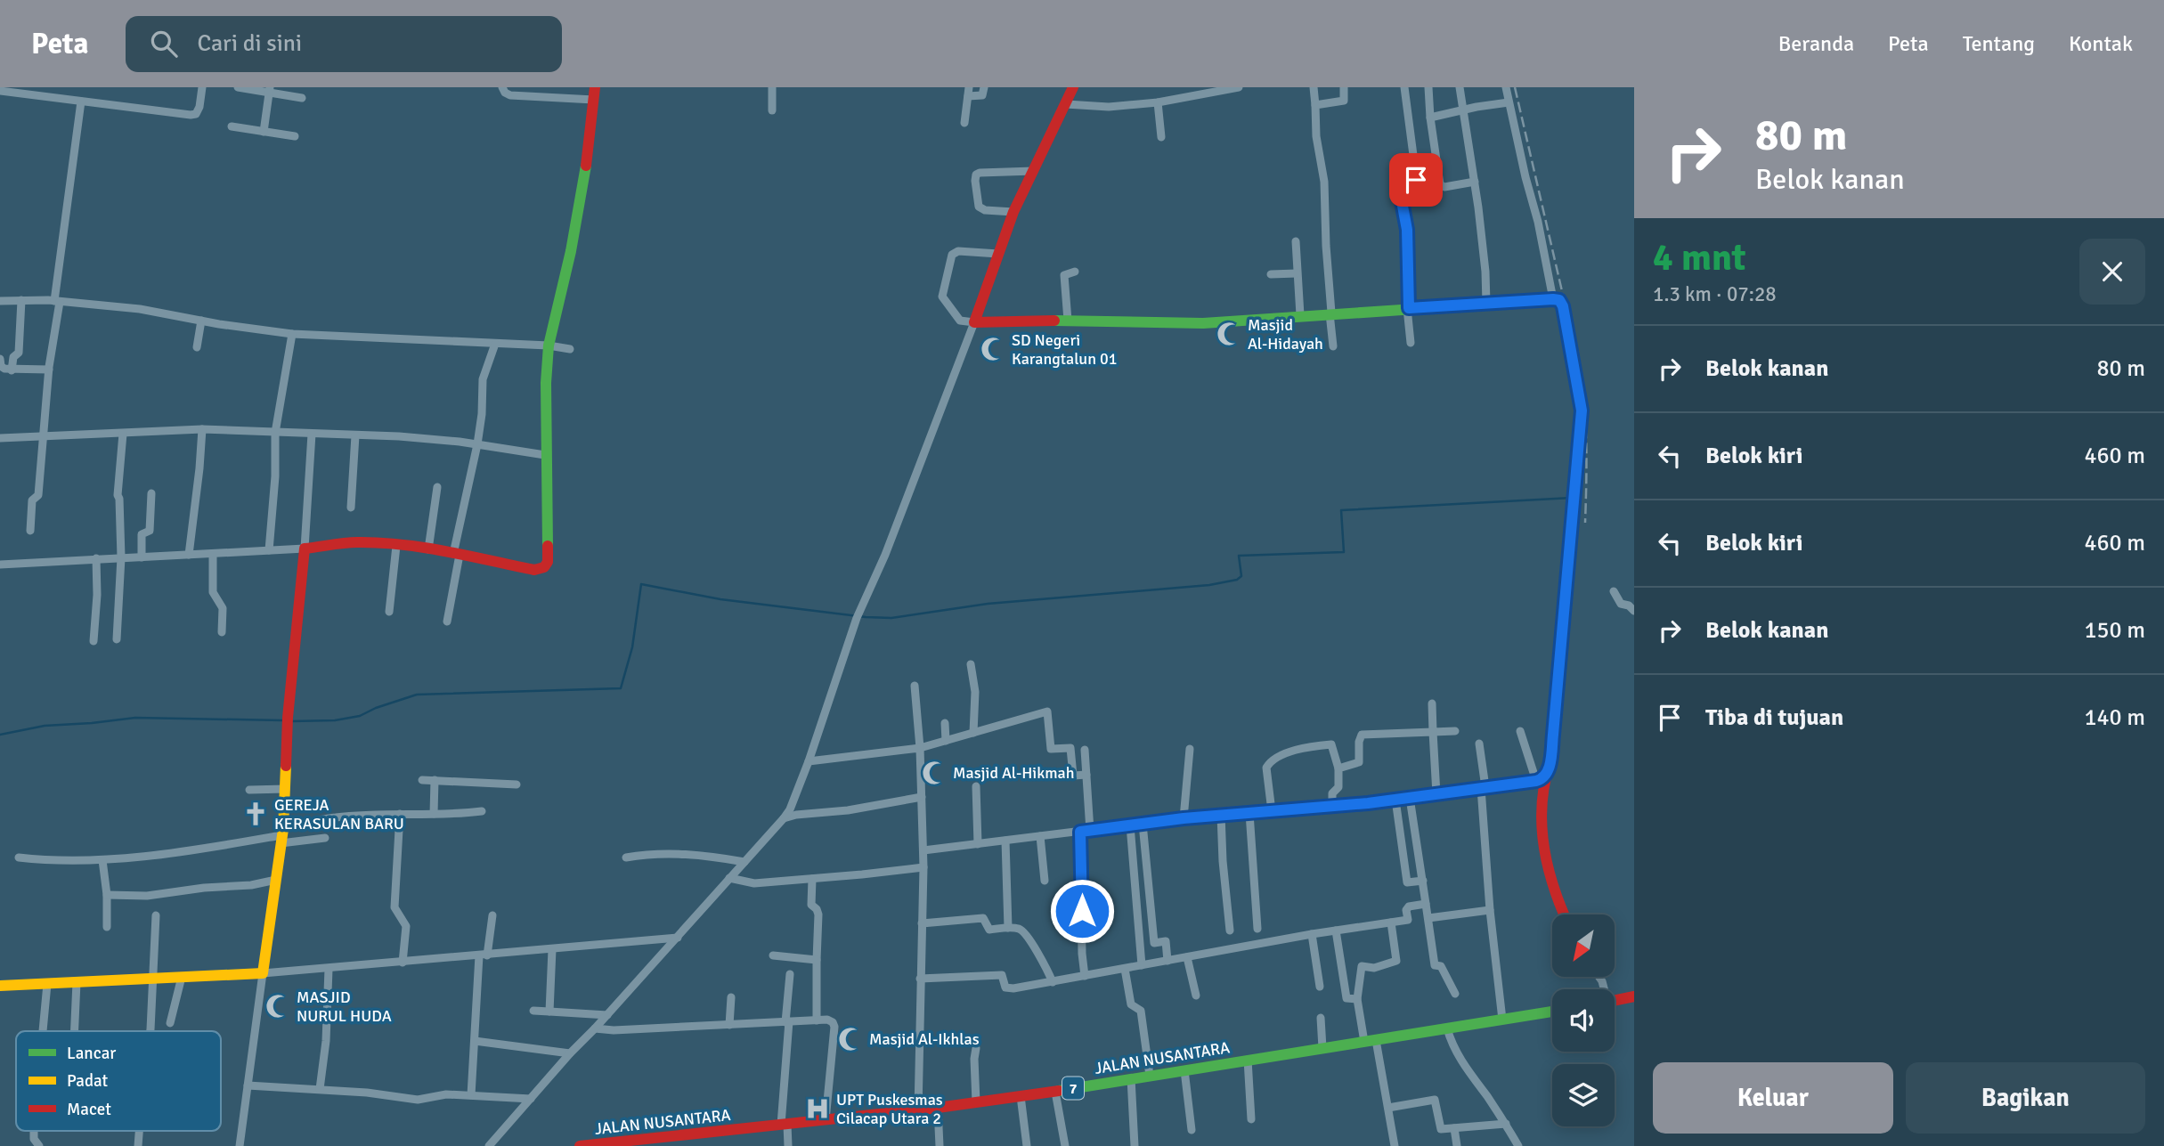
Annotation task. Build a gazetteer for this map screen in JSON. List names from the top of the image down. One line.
{"streets":{"main road":["JALAN NUSANTARA","7"]},"places":{"mosque":["Masjid Al-Hidayah","SD Negeri Karangtalun 01","Masjid Al-Hikmah","MASJID NURUL HUDA","Masjid Al-Ikhlas"],"church":["GEREJA KERASULAN BARU"],"hospital":["UPT Puskesmas Cilacap Utara 2"]},"legend":["Lancar","Padat","Macet"],"north":"bottom left","page":{"header":"Peta","search":"Cari di sini","nav":["Beranda","Peta","Tentang","Kontak"],"turn":["80 m","Belok kanan"],"heading":["4 mnt","1.3 km · 07:28"],"list":[{"name":"Belok kanan","value":"80 m"},{"name":"Belok kiri","value":"460 m"},{"name":"Belok kiri","value":"460 m"},{"name":"Belok kanan","value":"150 m"},{"name":"Tiba di tujuan","value":"140 m"}],"buttons":["Keluar","Bagikan"]}}
